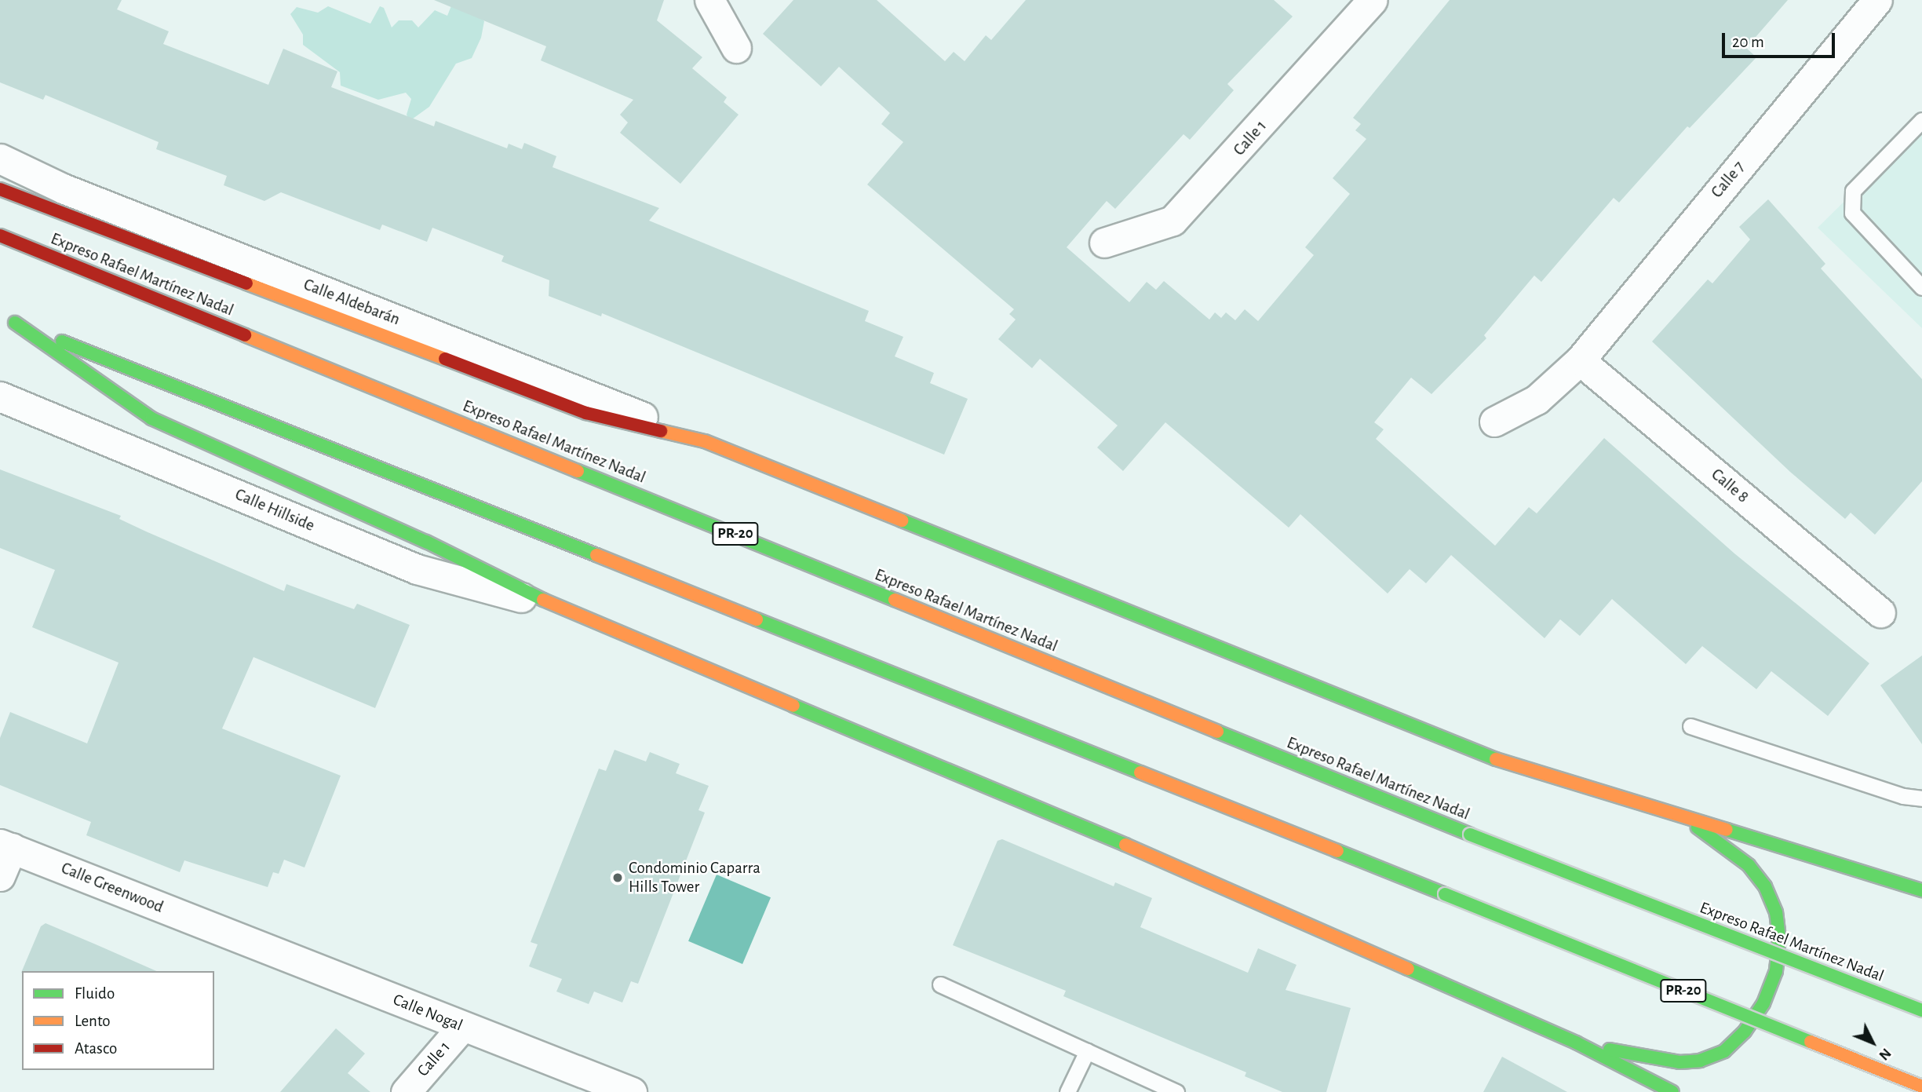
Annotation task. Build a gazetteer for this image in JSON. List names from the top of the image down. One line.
{"streets":{"highway":["Expreso Rafael Martínez Nadal","PR-20"],"street":["Calle 1","Calle 7","Calle Aldebarán","Calle 8","Calle Hillside","Calle Greenwood","Calle Nogal"]},"crossings":[["Calle 1","Calle Nogal"],["Calle 7","Calle 8"],["Calle Greenwood","Calle Nogal"]],"places":["Condominio Caparra Hills Tower"],"legend":["Fluido","Lento","Atasco"],"scale_bar":"20 m","north":"bottom right"}
